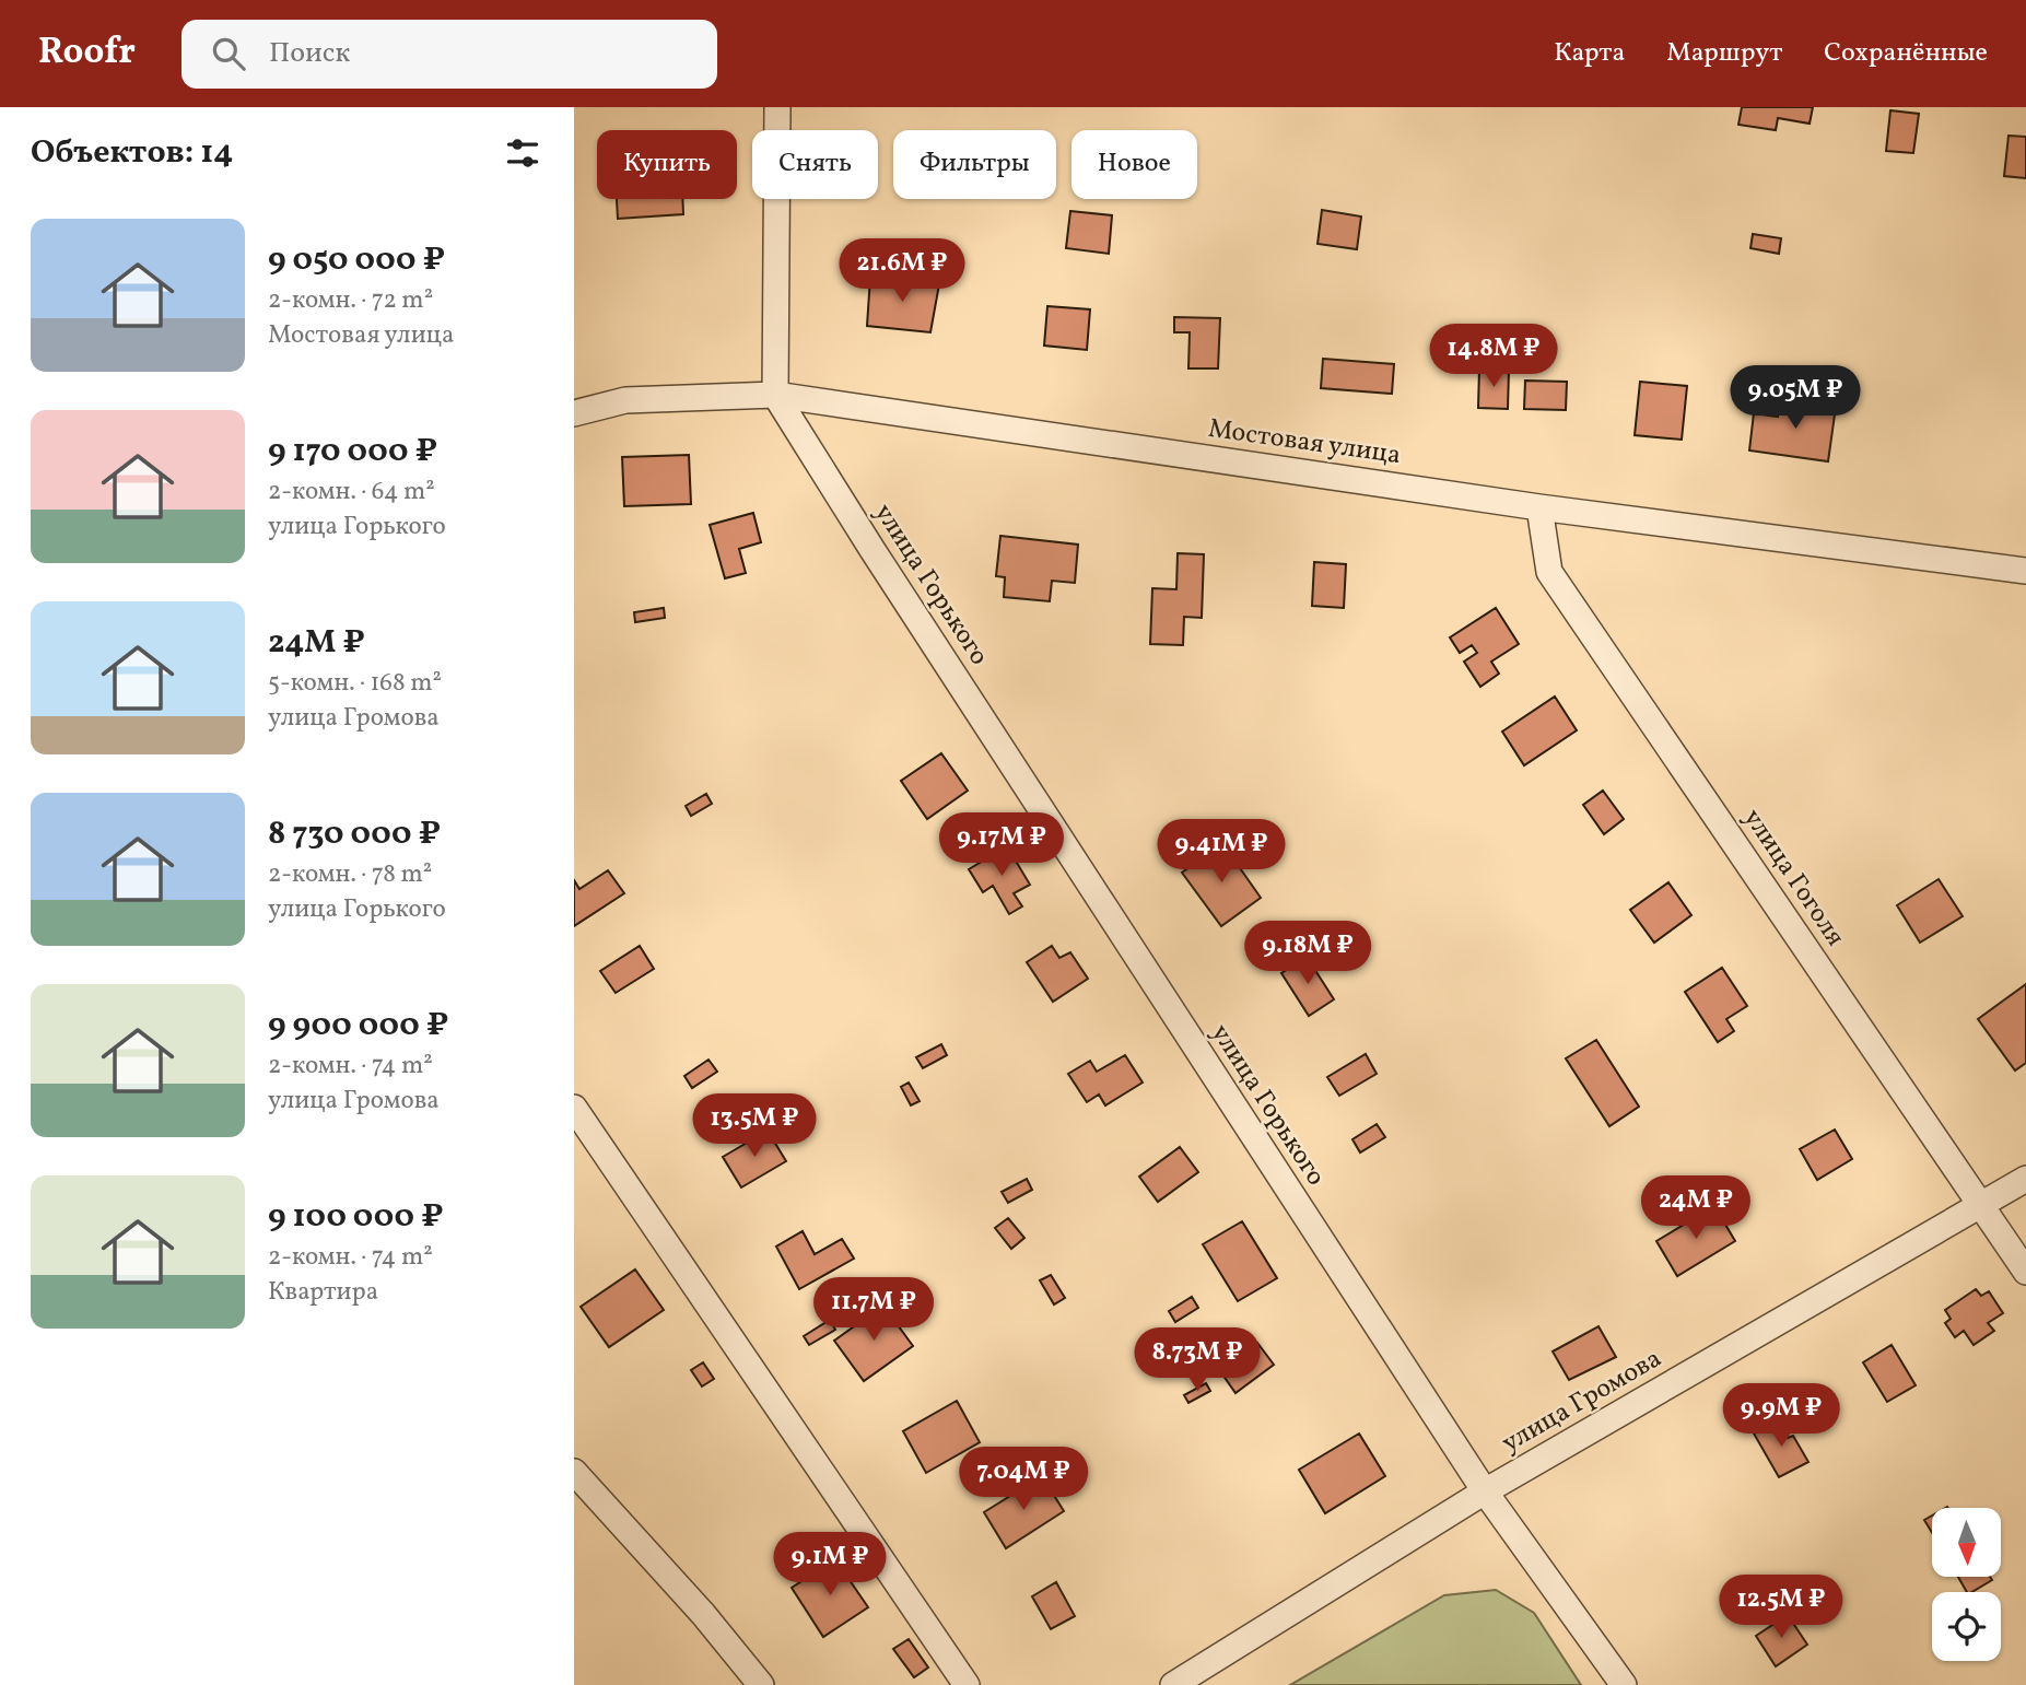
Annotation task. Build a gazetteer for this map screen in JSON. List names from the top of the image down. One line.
{"streets":{"street":["Мостовая улица","улица Горького","улица Гоголя","улица Громова"]},"crossings":[["Мостовая улица","улица Горького"],["Мостовая улица","улица Гоголя"],["улица Горького","улица Громова"],["улица Гоголя","улица Громова"]],"north":"bottom","page":{"header":"Roofr","search":"Поиск","nav":["Карта","Маршрут","Сохранённые"],"heading":"Объектов: 14","chip":["Купить","Снять","Фильтры","Новое"],"list":[{"name":"9 050 000 ₽","note":"2-комн. · 72 m² · Мостовая улица"},{"name":"9 170 000 ₽","note":"2-комн. · 64 m² · улица Горького"},{"name":"24M ₽","note":"5-комн. · 168 m² · улица Громова"},{"name":"8 730 000 ₽","note":"2-комн. · 78 m² · улица Горького"},{"name":"9 900 000 ₽","note":"2-комн. · 74 m² · улица Громова"},{"name":"9 100 000 ₽","note":"2-комн. · 74 m² · Квартира"}],"price":["21.6M ₽","14.8M ₽","9.05M ₽","9.17M ₽","9.41M ₽","9.18M ₽","13.5M ₽","24M ₽","11.7M ₽","8.73M ₽","9.9M ₽","7.04M ₽","9.1M ₽","12.5M ₽"]}}
